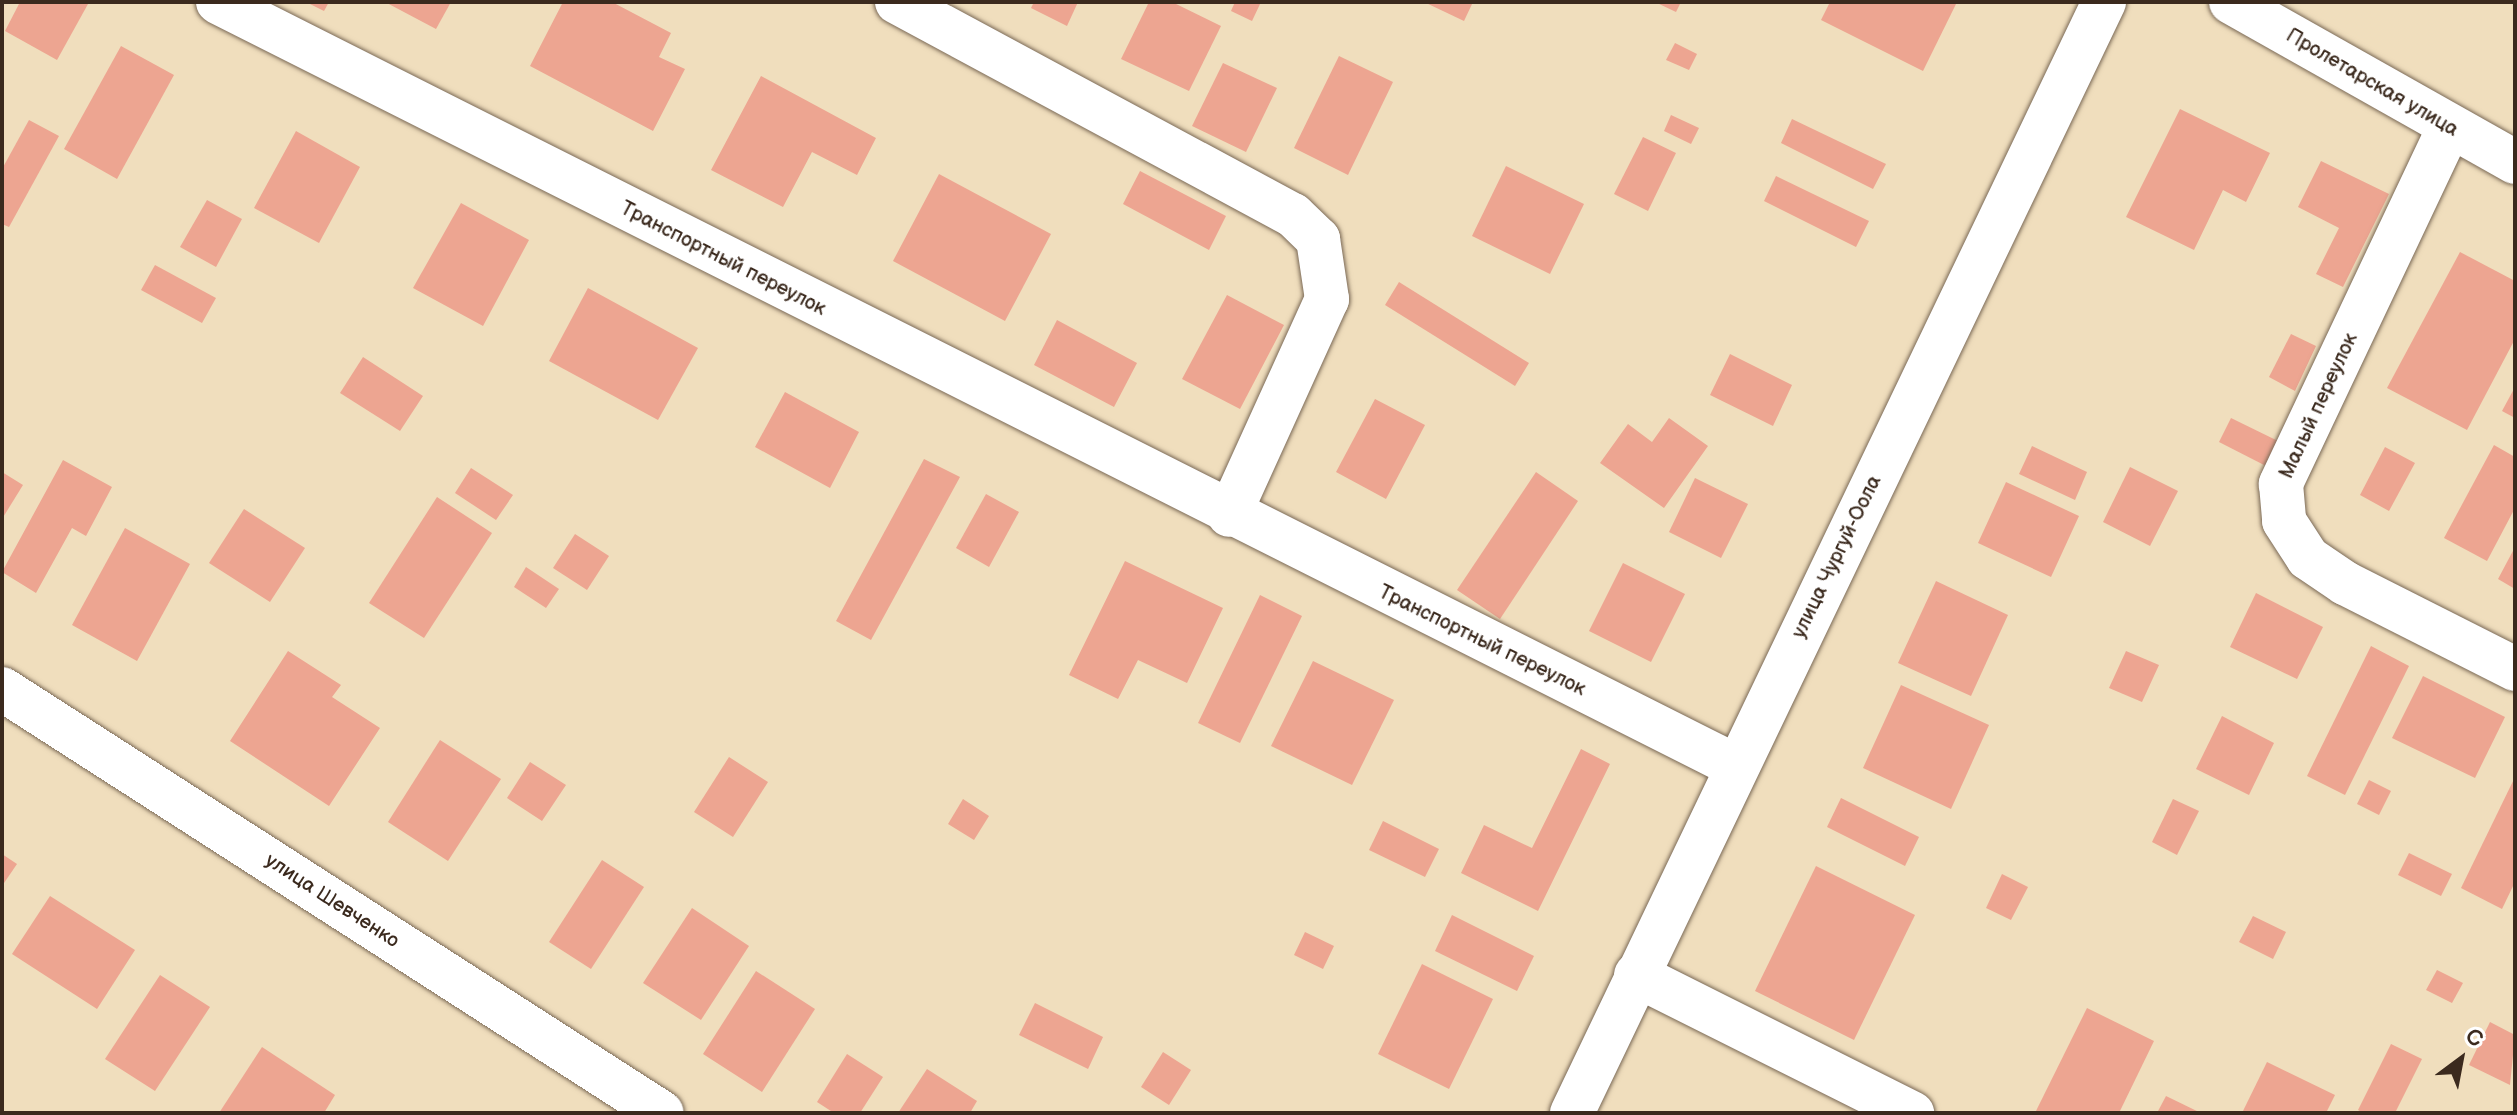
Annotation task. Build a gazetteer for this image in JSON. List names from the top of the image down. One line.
{"streets":{"street":["Пролетарская улица","Транспортный переулок","Малый переулок","улица Чургуй-Оола","улица Шевченко"]},"crossings":[["Пролетарская улица","Малый переулок"],["Транспортный переулок","улица Чургуй-Оола"]],"north":"top right"}
